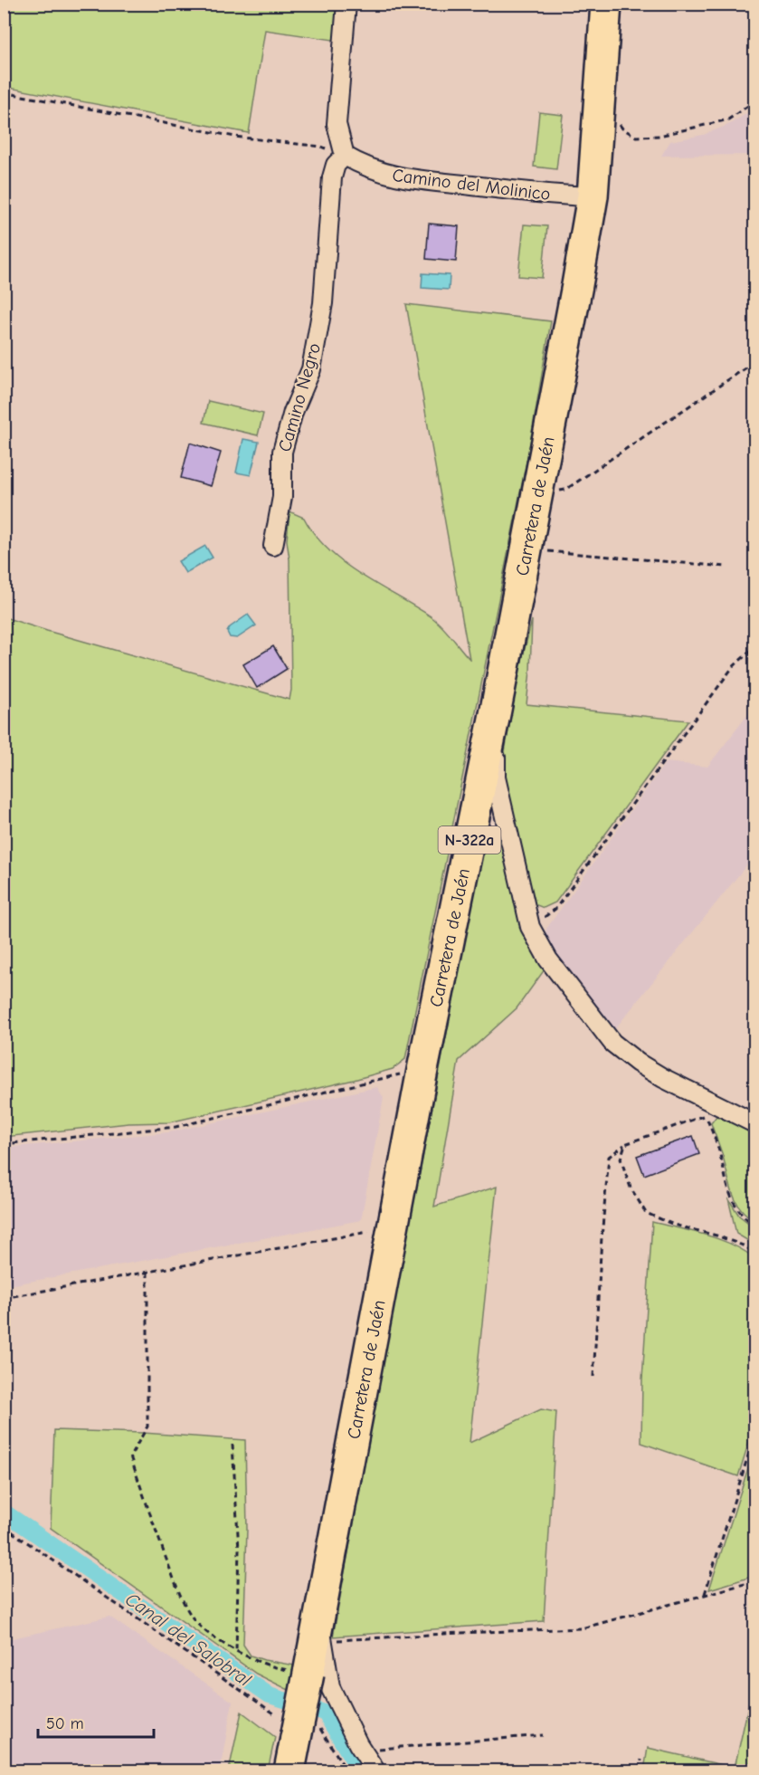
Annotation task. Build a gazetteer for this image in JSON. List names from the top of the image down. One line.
{"streets":{"highway":["Carretera de Jaén","N-322a"],"street":["Camino del Molinico","Camino Negro"]},"crossings":[["Camino del Molinico","Camino Negro"],["Camino del Molinico","Carretera de Jaén"]],"water":["Canal del Salobral"],"scale_bar":"50 m"}
